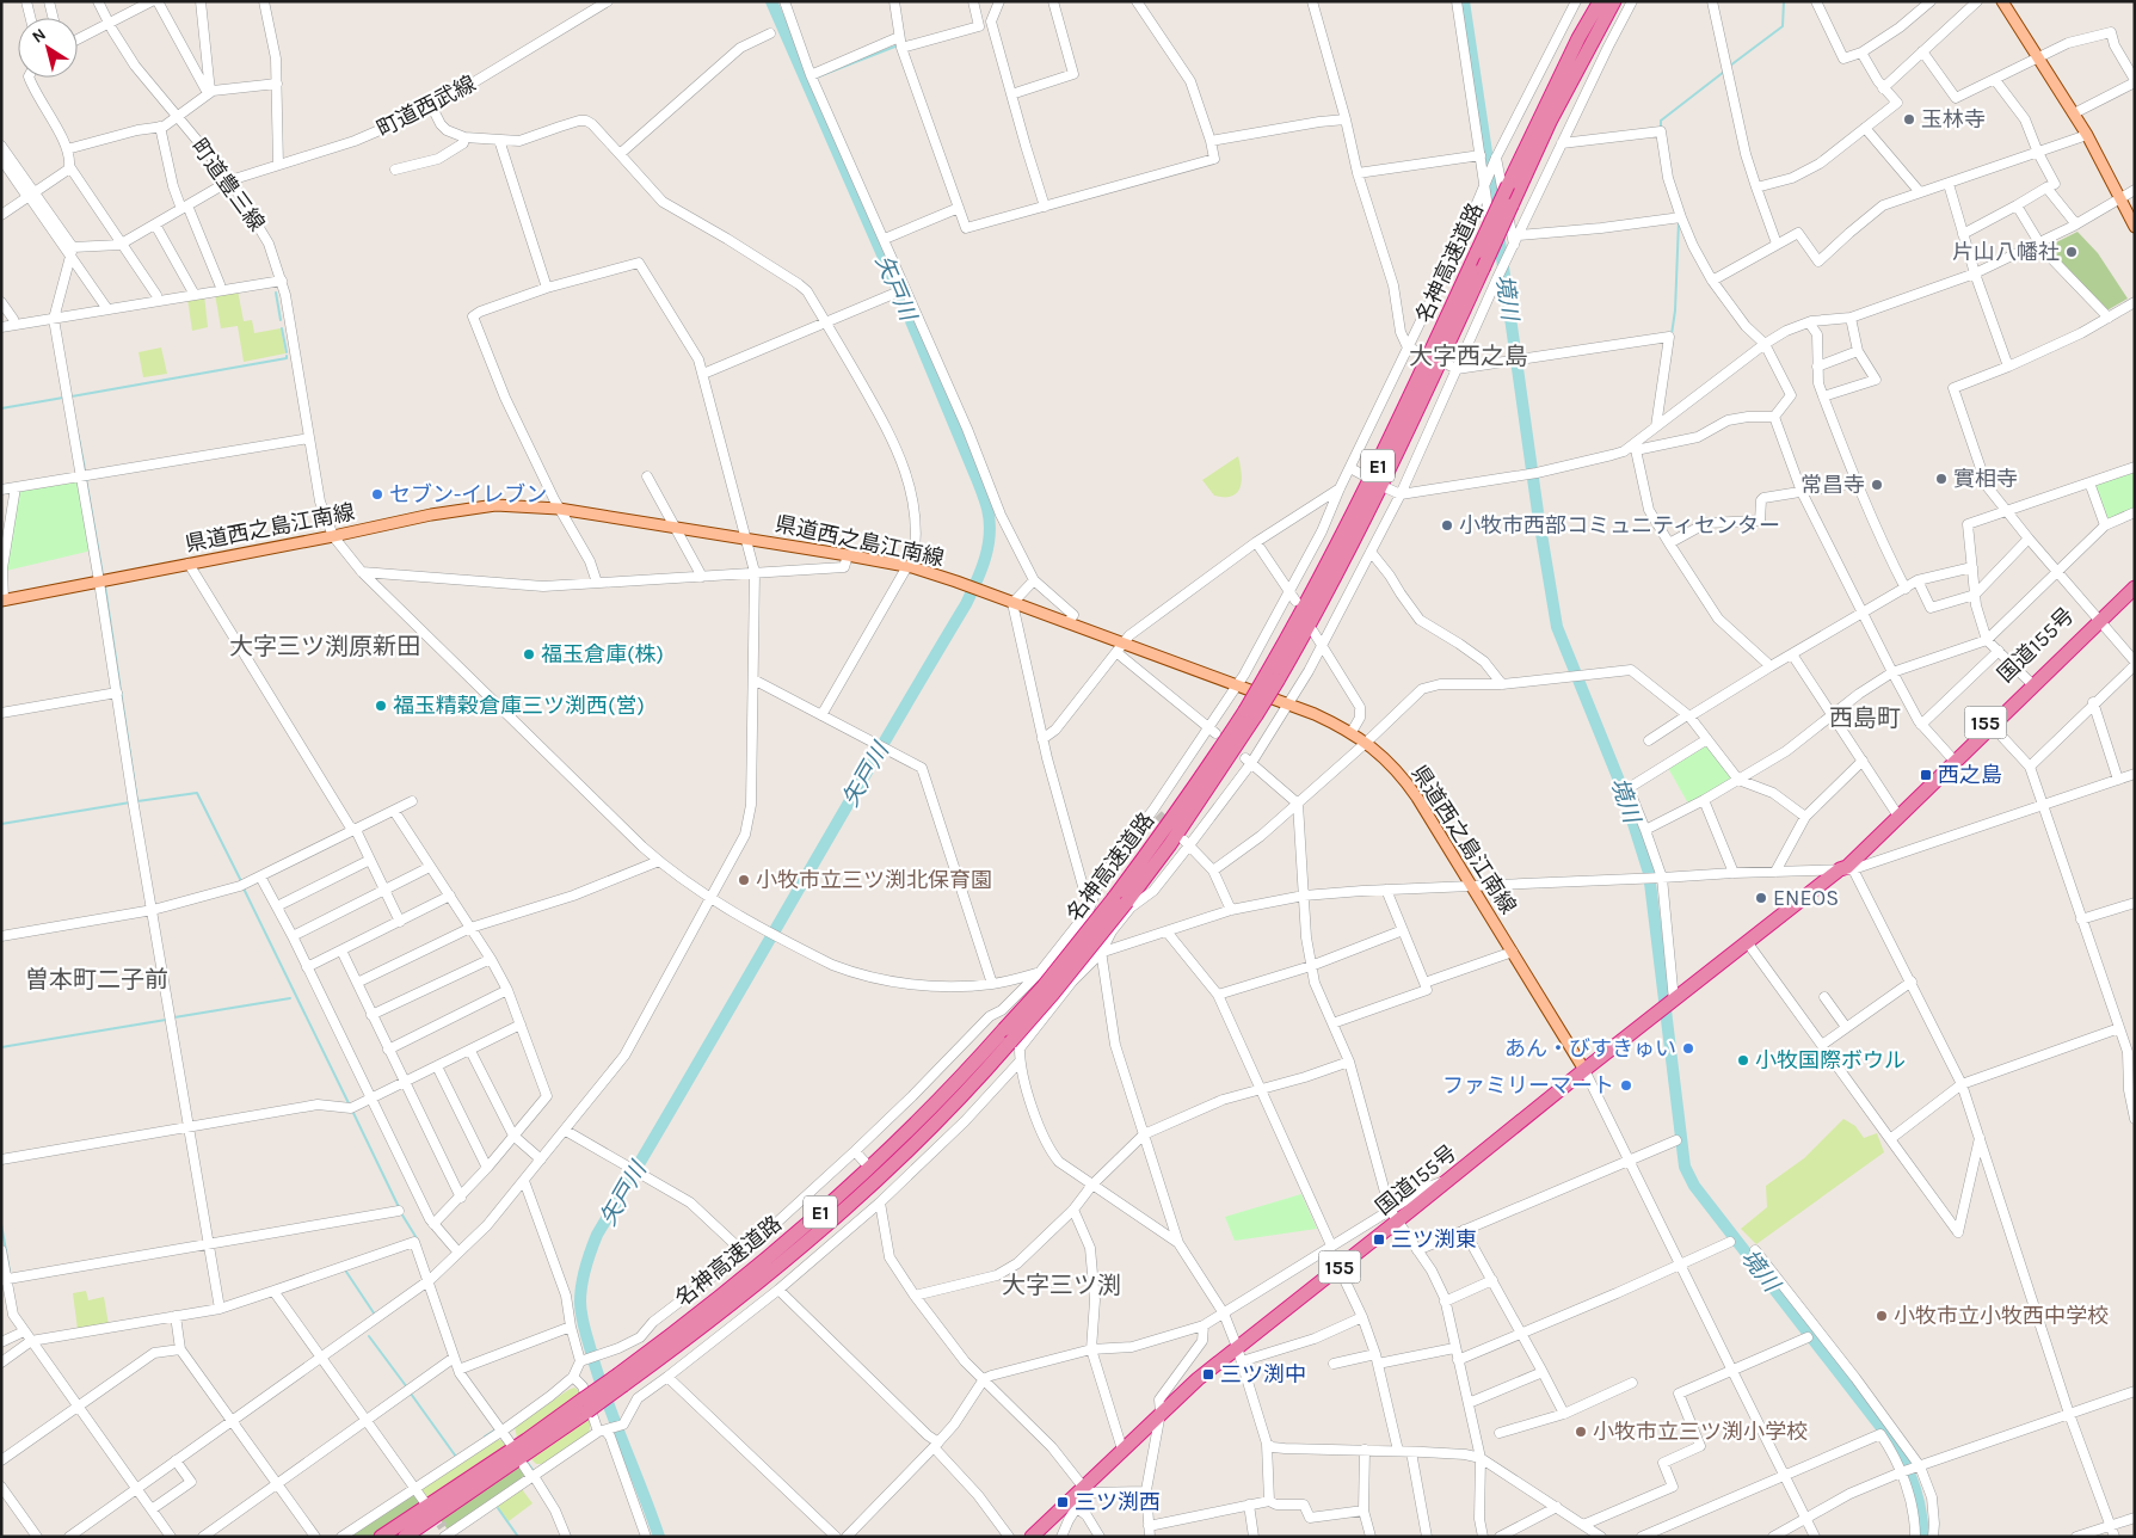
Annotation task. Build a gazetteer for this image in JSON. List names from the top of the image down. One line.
{"streets":{"highway":["名神高速道路","E1","国道155号","155"],"main road":["県道西之島江南線"],"street":["町道西武線","町道豊三線"]},"crossings":[["町道西武線","町道豊三線"],["町道豊三線","県道西之島江南線"],["町道豊三線","国道155号"],["県道西之島江南線","国道155号"]],"districts":["大字西之島","大字三ツ渕原新田","西島町","曽本町二子前","大字三ツ渕"],"water":["矢戸川","境川"],"places":{"other":["玉林寺","片山八幡社","實相寺","常昌寺","セブン-イレブン","小牧市西部コミュニティセンター","福玉倉庫(株)","福玉精穀倉庫三ツ渕西(営)","小牧市立三ツ渕北保育園","ENEOS","あん・びすきゅい","小牧国際ボウル","ファミリーマート","小牧市立小牧西中学校","小牧市立三ツ渕小学校"],"transit":["西之島","三ツ渕東","三ツ渕中","三ツ渕西"]},"north":"top left"}
